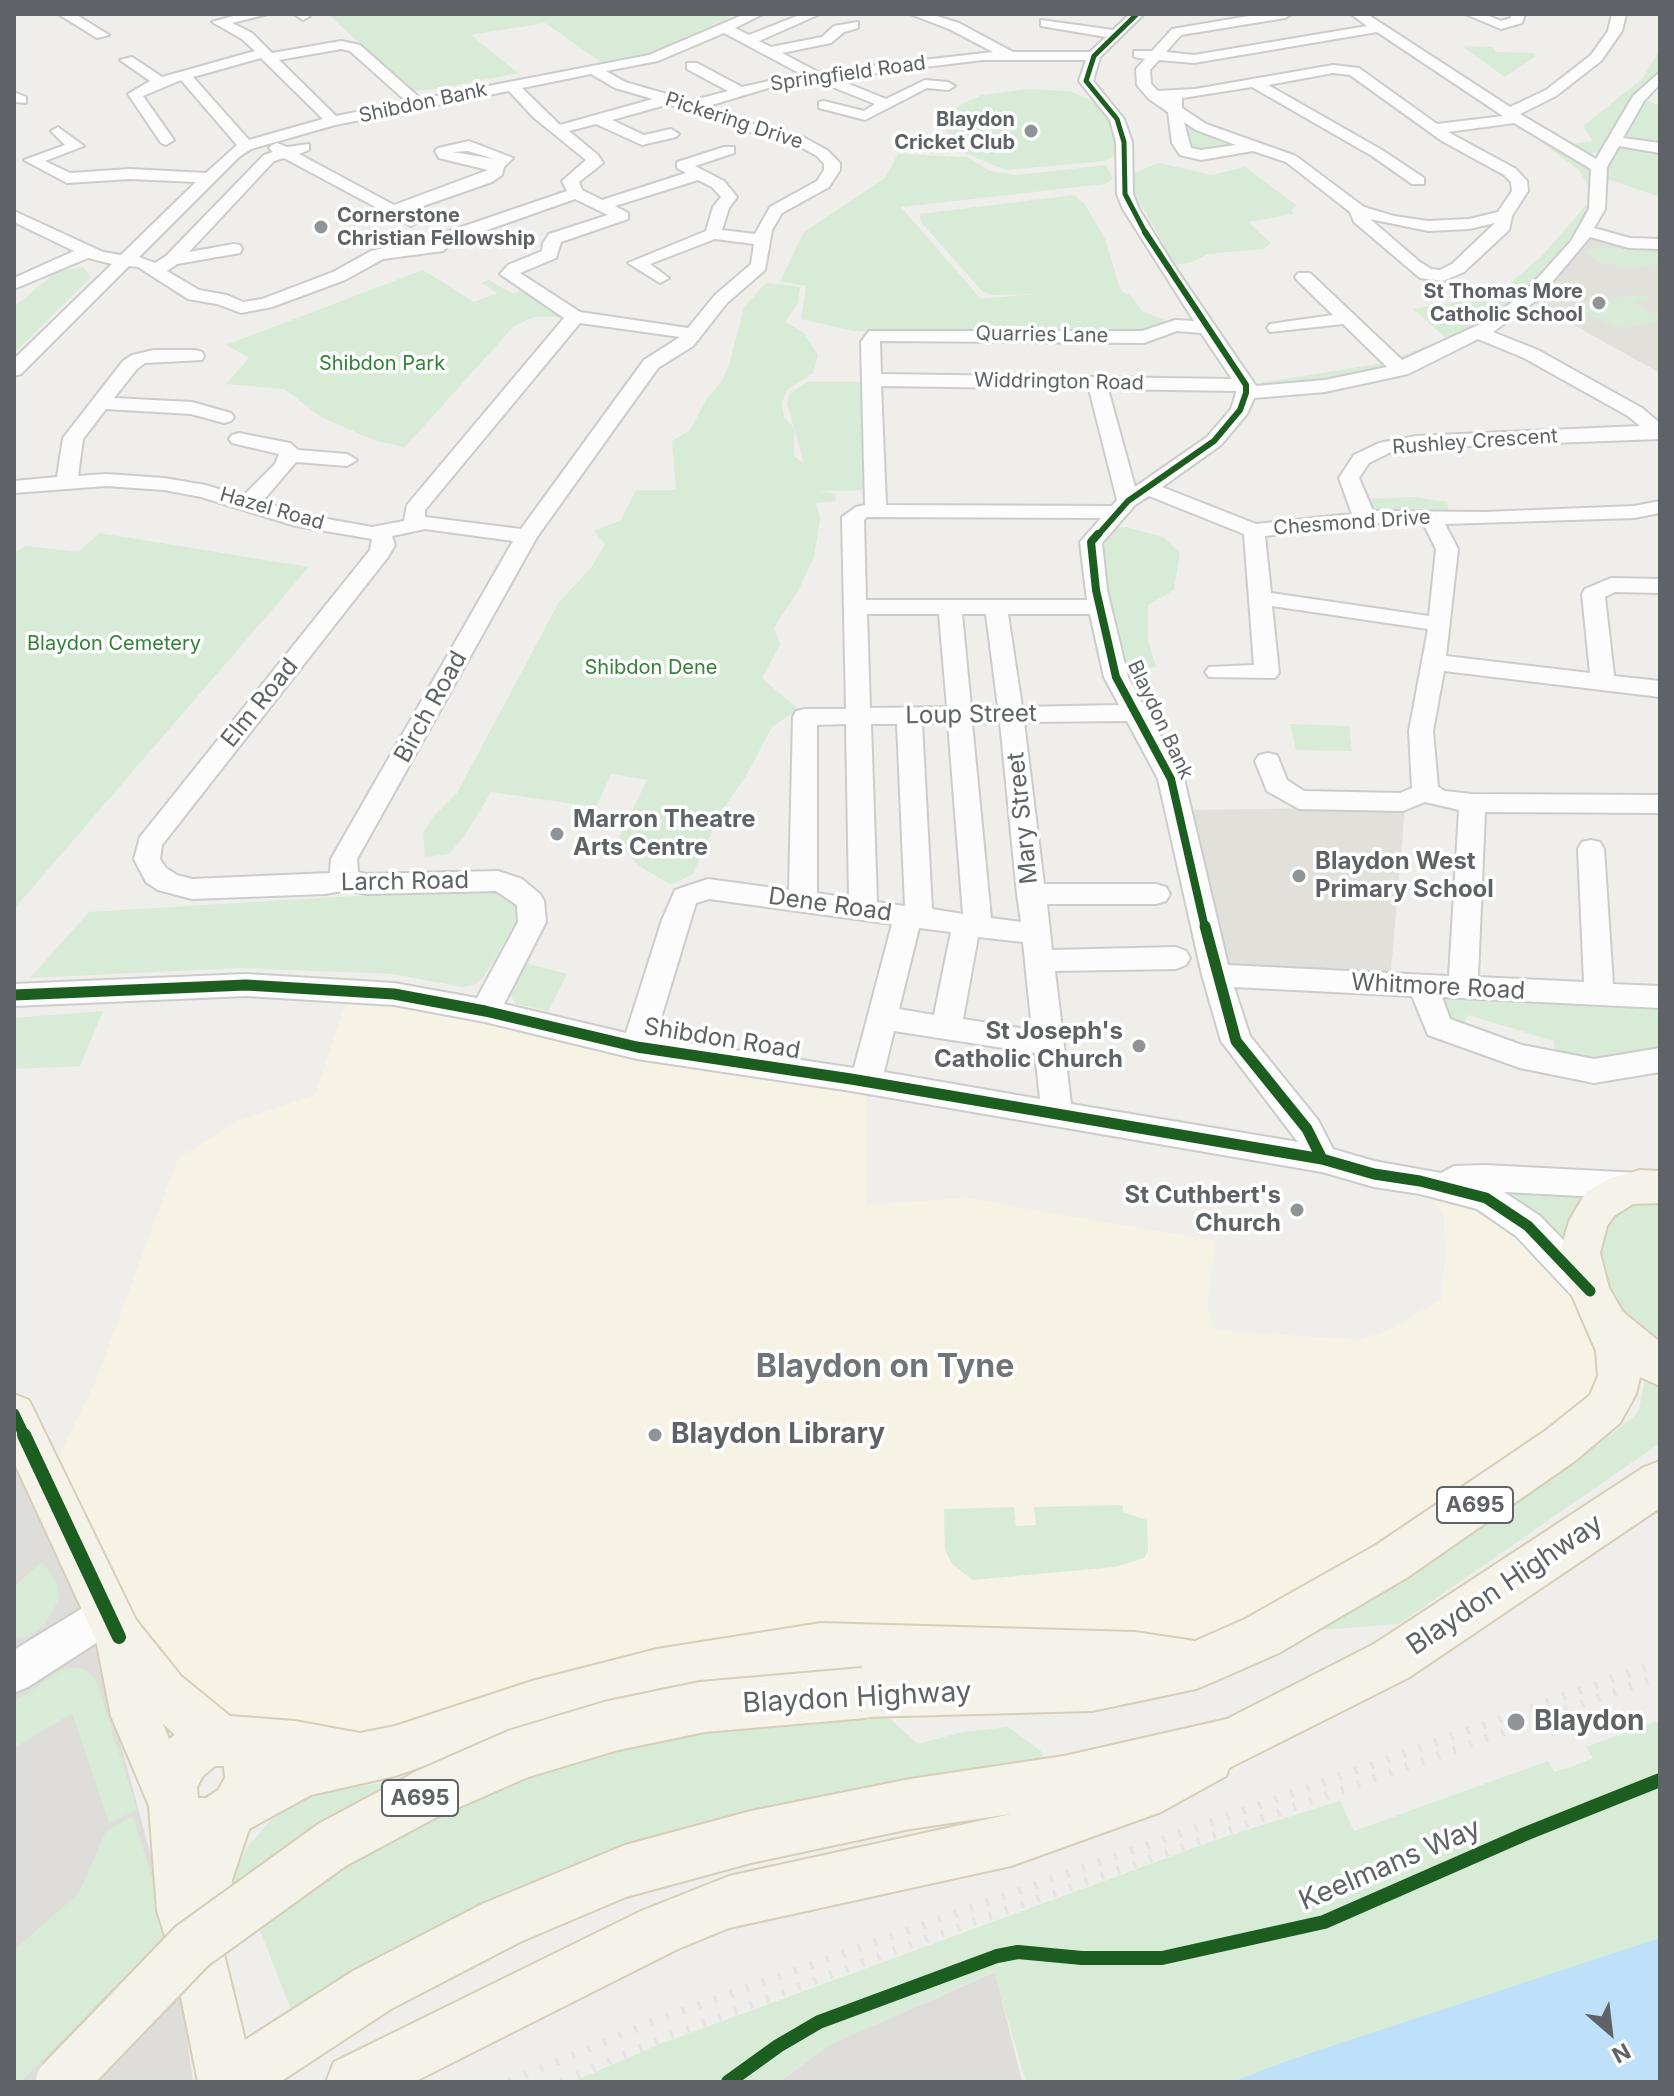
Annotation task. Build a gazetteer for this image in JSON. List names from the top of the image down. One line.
{"streets":{"main road":["A695","Blaydon Highway"],"street":["Springfield Road","Shibdon Bank","Pickering Drive","Quarries Lane","Widdrington Road","Rushley Crescent","Hazel Road","Chesmond Drive","Elm Road","Birch Road","Loup Street","Blaydon Bank","Mary Street","Larch Road","Dene Road","Whitmore Road","Shibdon Road"],"cycle path":["Keelmans Way"]},"crossings":[["Springfield Road","Pickering Drive"],["Shibdon Bank","Pickering Drive"],["Pickering Drive","Birch Road"],["Quarries Lane","Widdrington Road"],["Widdrington Road","Blaydon Bank"],["Rushley Crescent","Chesmond Drive"],["Hazel Road","Elm Road"],["Hazel Road","Birch Road"],["Chesmond Drive","Blaydon Bank"],["Elm Road","Larch Road"],["Birch Road","Larch Road"],["Loup Street","Blaydon Bank"],["Loup Street","Mary Street"],["Loup Street","Dene Road"],["Blaydon Bank","Whitmore Road"],["Blaydon Bank","Shibdon Road"],["Mary Street","Dene Road"],["Mary Street","Shibdon Road"],["Larch Road","Shibdon Road"],["Dene Road","Shibdon Road"]],"districts":["Blaydon on Tyne"],"parks":["Shibdon Park","Blaydon Cemetery","Shibdon Dene"],"places":["Blaydon Cricket Club","Cornerstone Christian Fellowship","St Thomas More Catholic School","Marron Theatre Arts Centre","Blaydon West Primary School","St Joseph's Catholic Church","St Cuthbert's Church","Blaydon Library","Blaydon"],"north":"bottom right"}
